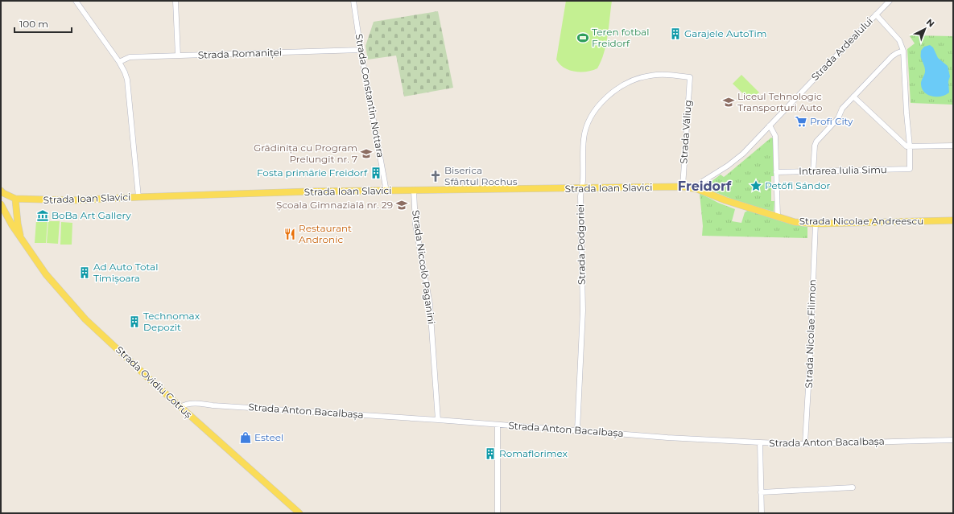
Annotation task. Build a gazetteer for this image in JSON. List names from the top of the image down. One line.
{"streets":{"main road":["Strada Ioan Slavici","Strada Nicolae Andreescu","Strada Ovidiu Cotruș"],"street":["Strada Ardealului","Strada Romaniței","Strada Constantin Nottara","Strada Văliug","Intrarea Iulia Simu","Strada Podgoriei","Strada Niccolò Paganini","Strada Nicolae Filimon","Strada Anton Bacalbașa"]},"crossings":[["Strada Ardealului","Strada Ioan Slavici"],["Strada Ardealului","Strada Nicolae Andreescu"],["Strada Romaniței","Strada Constantin Nottara"],["Strada Constantin Nottara","Strada Ioan Slavici"],["Strada Văliug","Strada Ioan Slavici"],["Strada Văliug","Strada Podgoriei"],["Strada Ioan Slavici","Strada Nicolae Andreescu"],["Strada Ioan Slavici","Strada Podgoriei"],["Strada Ioan Slavici","Strada Niccolò Paganini"],["Strada Ioan Slavici","Strada Ovidiu Cotruș"],["Strada Nicolae Andreescu","Strada Nicolae Filimon"],["Strada Podgoriei","Strada Anton Bacalbașa"],["Strada Niccolò Paganini","Strada Anton Bacalbașa"],["Strada Nicolae Filimon","Strada Anton Bacalbașa"],["Strada Ovidiu Cotruș","Strada Anton Bacalbașa"]],"districts":["Freidorf"],"places":{"building":["Garajele AutoTim","Fosta primărie Freidorf","Ad Auto Total Timișoara","Technomax Depozit","Romaflorimex"],"sports":["Teren fotbal Freidorf"],"school or university":["Liceul Tehnologic Transporturi Auto","Grădinița cu Program Prelungit nr. 7","Școala Gimnazială nr. 29"],"supermarket":["Profi City"],"church":["Biserica Sfântul Rochus"],"place":["Petőfi Sándor"],"museum":["BoBa Art Gallery"],"restaurant":["Restaurant Andronic"],"shop":["Esteel"]},"scale_bar":"100 m","north":"top right"}
